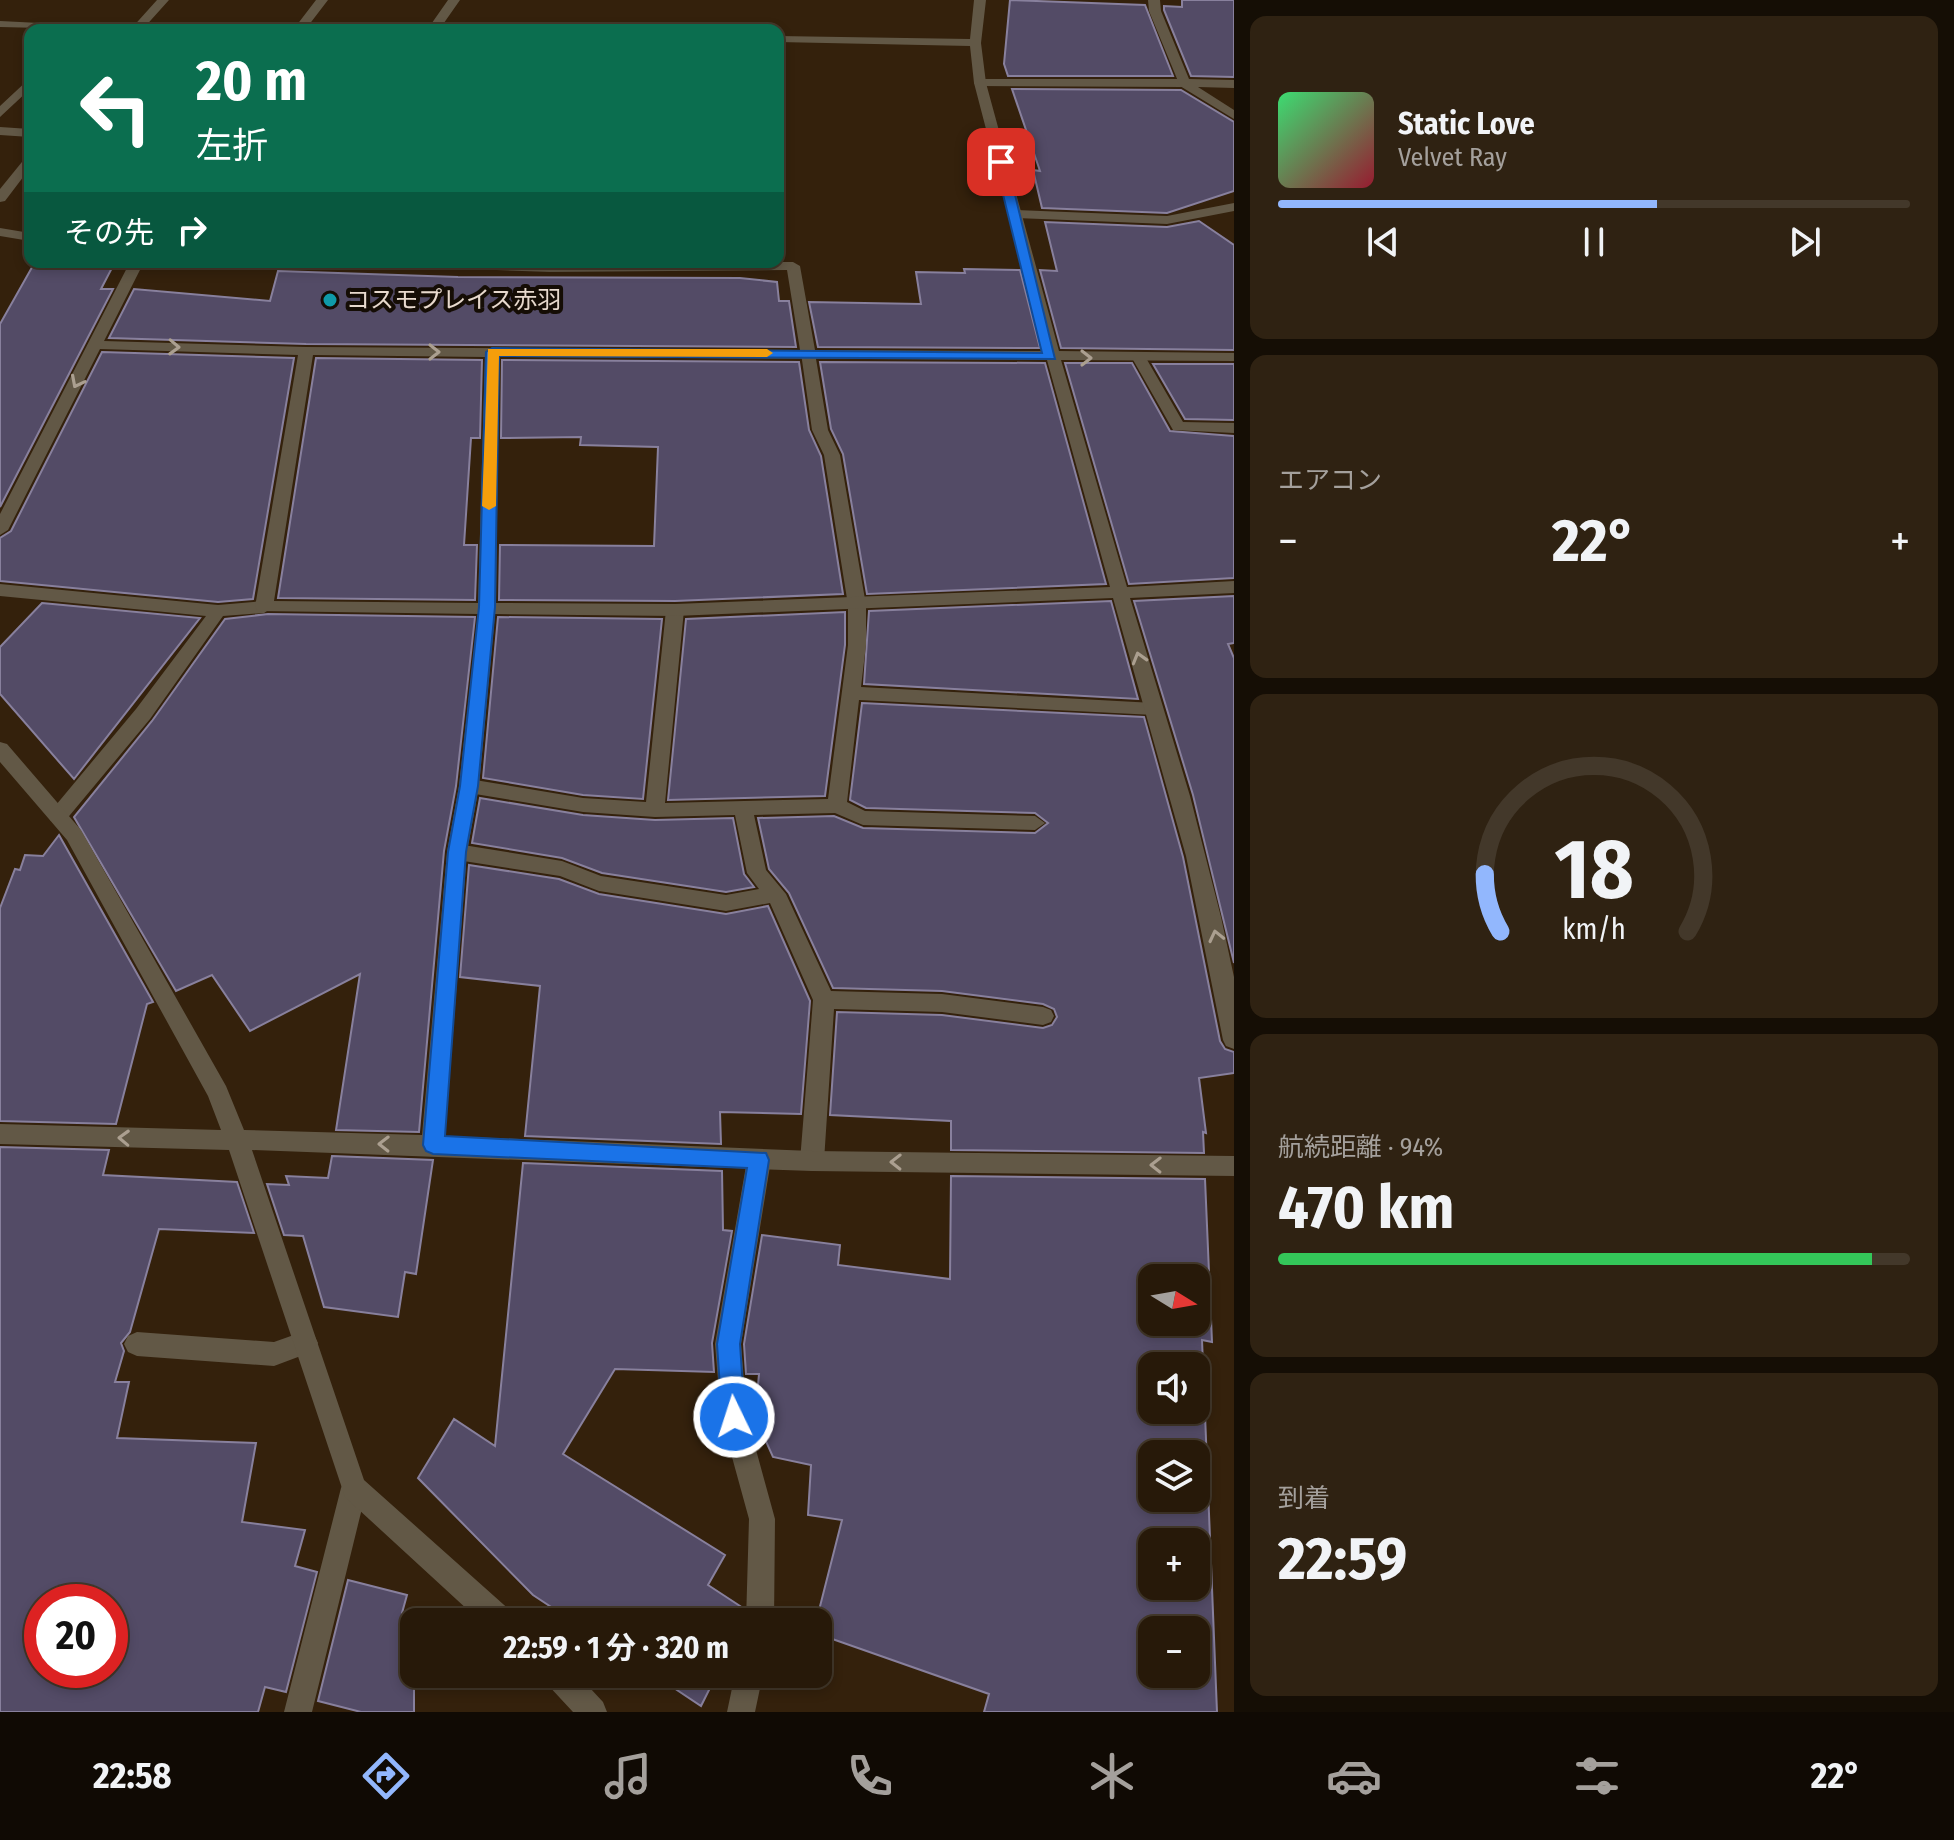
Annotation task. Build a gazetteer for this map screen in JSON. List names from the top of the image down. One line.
{"places":["コスモプレイス赤羽"],"north":"right","page":{"turn":["20 m","左折"],"song":["Static Love","Velvet Ray"],"then":"その先","tile":["エアコン",["航続距離 · 94%","470 km"],["到着","22:59"]],"heat":["−","22°","+"],"map_buttons":["+","−"],"limit":"20","trip":"22:59 · 1 分 · 320 m","tabs":["22:58","22°"],"gauge":["18","km/h"]}}
